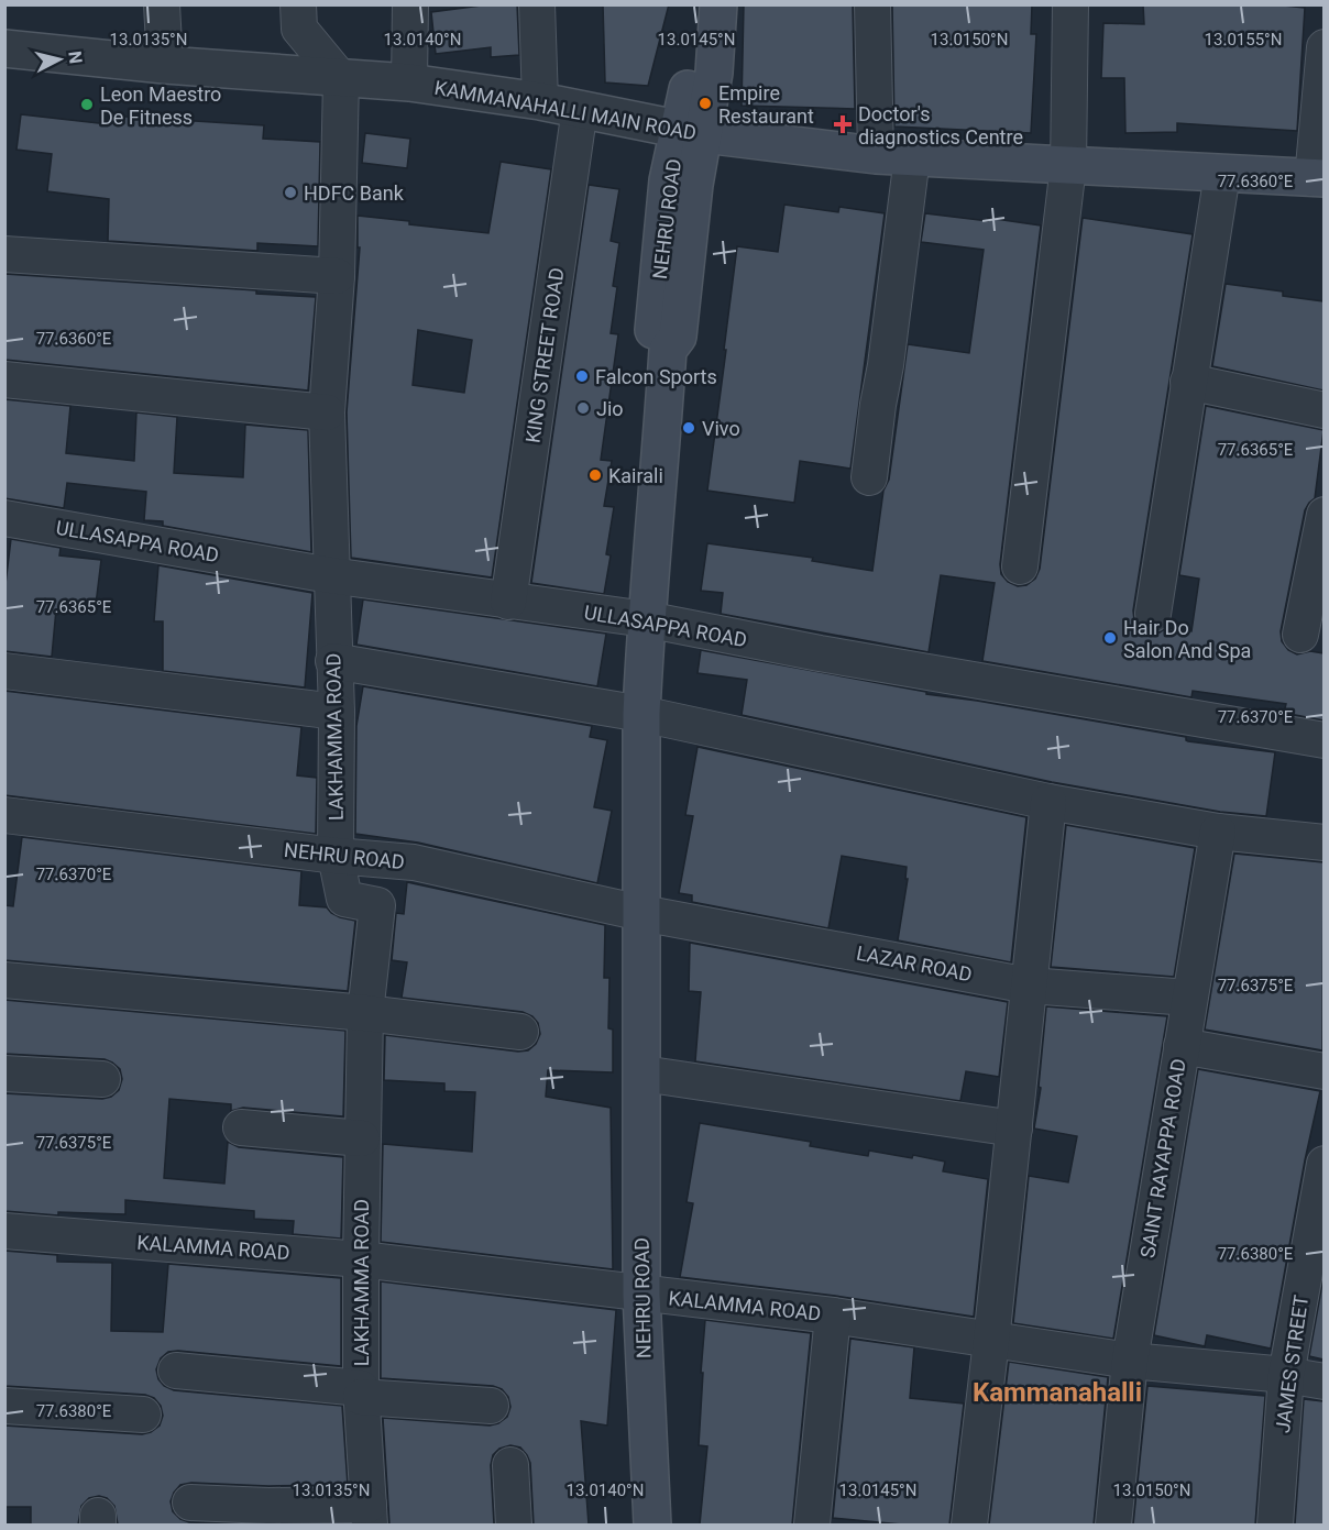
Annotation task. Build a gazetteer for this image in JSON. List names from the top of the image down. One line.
{"streets":{"main road":["KAMMANAHALLI MAIN ROAD","NEHRU ROAD"],"street":["KING STREET ROAD","ULLASAPPA ROAD","LAKHAMMA ROAD","LAZAR ROAD","SAINT RAYAPPA ROAD","KALAMMA ROAD","JAMES STREET"]},"crossings":[["KAMMANAHALLI MAIN ROAD","NEHRU ROAD"],["KAMMANAHALLI MAIN ROAD","KING STREET ROAD"],["KAMMANAHALLI MAIN ROAD","LAKHAMMA ROAD"],["NEHRU ROAD","ULLASAPPA ROAD"],["NEHRU ROAD","LAKHAMMA ROAD"],["NEHRU ROAD","LAZAR ROAD"],["NEHRU ROAD","KALAMMA ROAD"],["KING STREET ROAD","ULLASAPPA ROAD"],["ULLASAPPA ROAD","LAKHAMMA ROAD"],["LAKHAMMA ROAD","KALAMMA ROAD"],["LAZAR ROAD","SAINT RAYAPPA ROAD"],["SAINT RAYAPPA ROAD","KALAMMA ROAD"],["KALAMMA ROAD","JAMES STREET"]],"districts":["Kammanahalli"],"places":{"other":["Empire Restaurant","Leon Maestro De Fitness","HDFC Bank","Falcon Sports","Jio","Vivo","Kairali","Hair Do Salon And Spa"],"health":["Doctor's diagnostics Centre"]},"north":"right","coordinates":["13.0135°N","13.0140°N","13.0145°N","13.0150°N","13.0155°N","77.6360°E","77.6365°E","77.6370°E","77.6375°E","77.6380°E"]}
